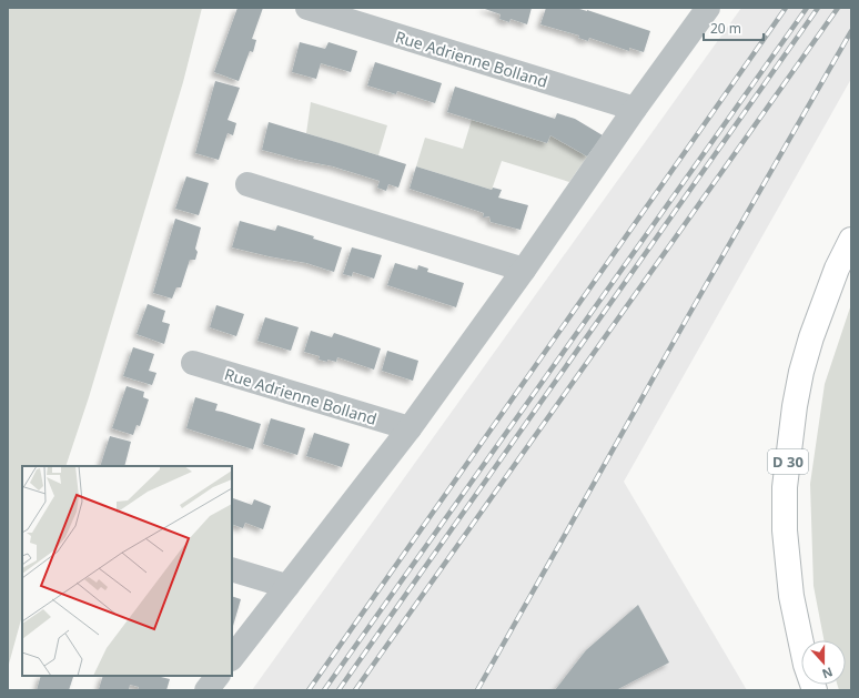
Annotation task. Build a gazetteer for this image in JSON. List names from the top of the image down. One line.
{"streets":{"main road":["D 30"],"street":["Rue Adrienne Bolland"]},"scale_bar":"20 m","north":"bottom"}
